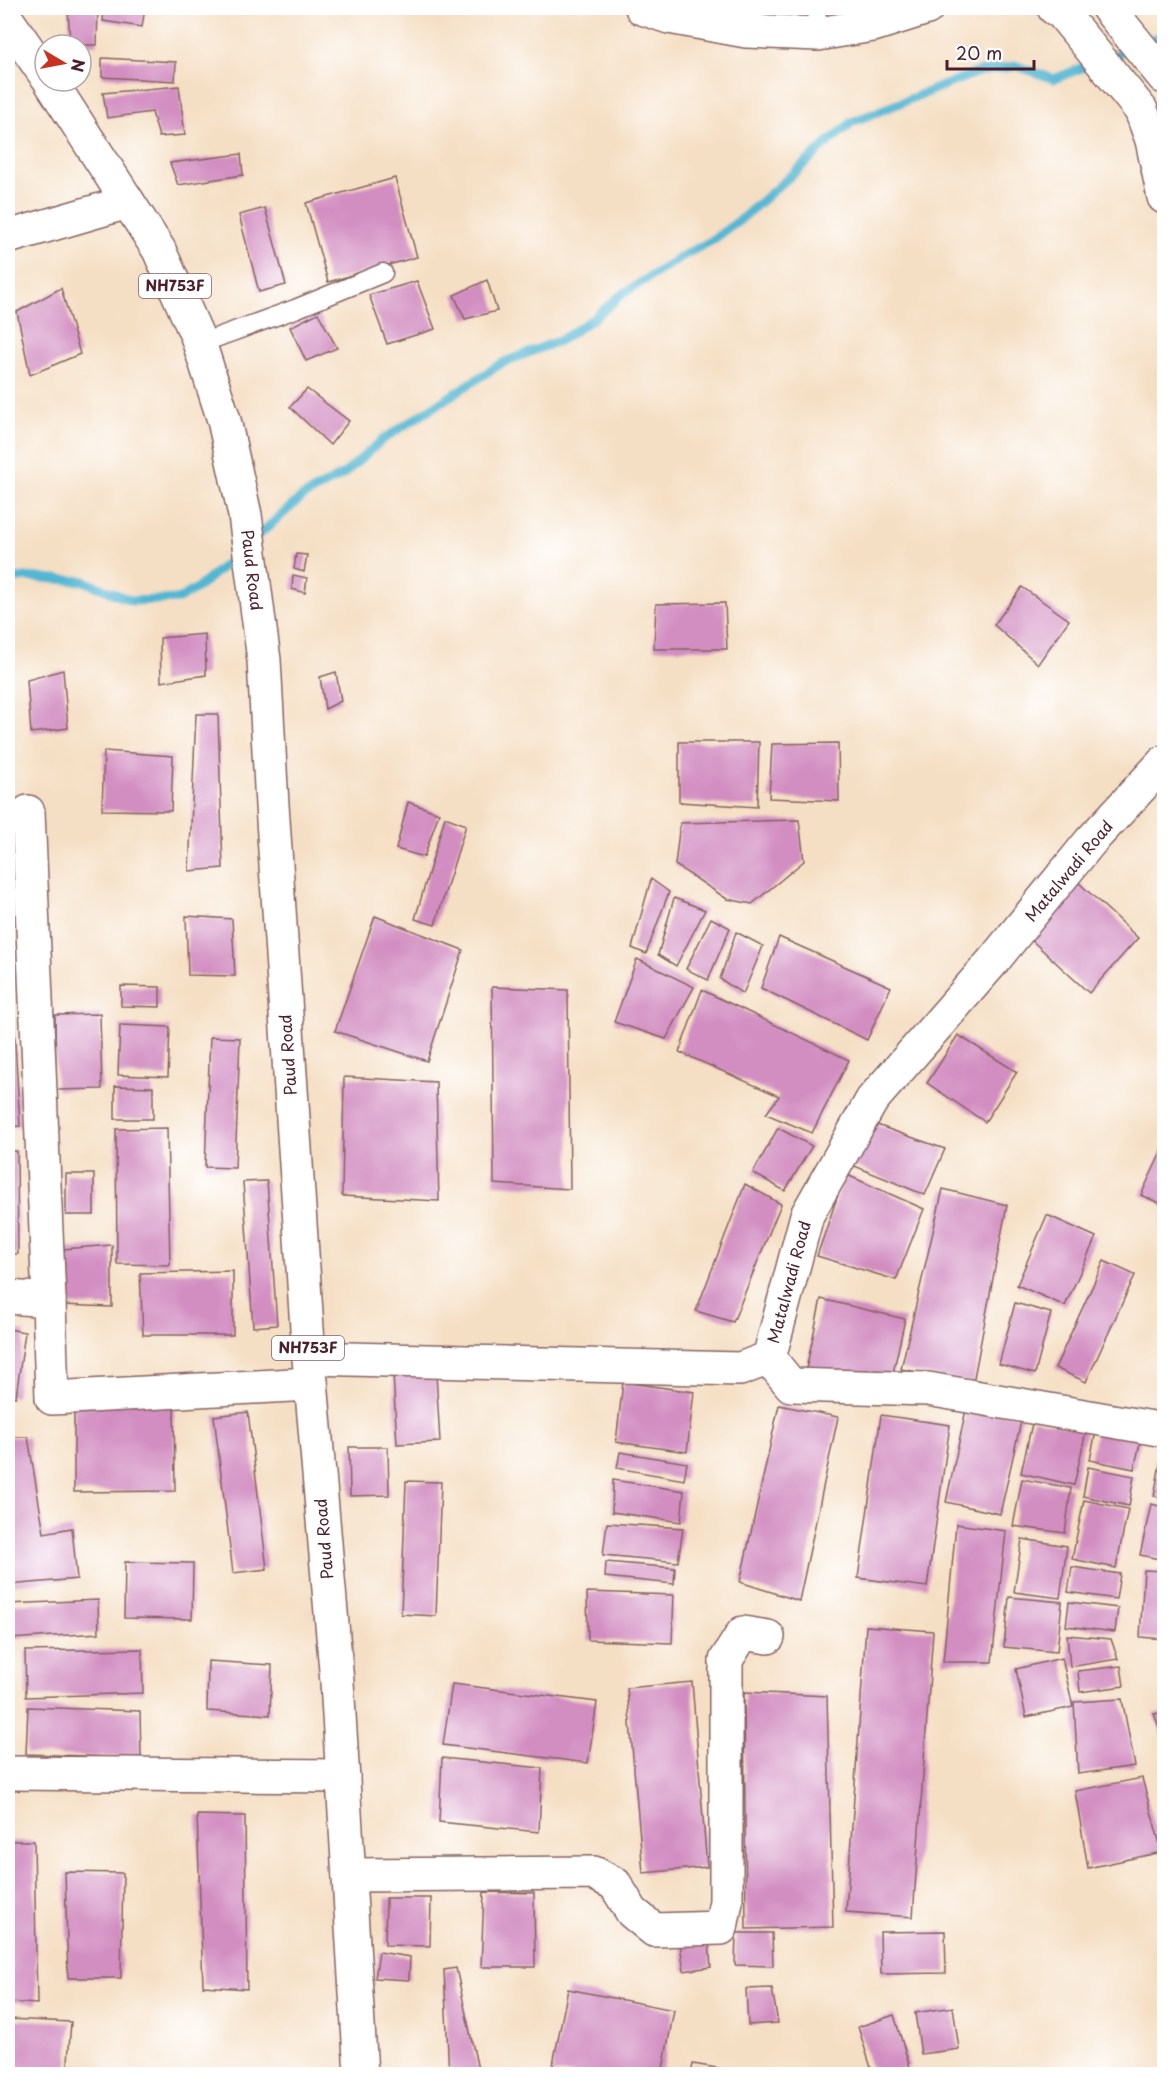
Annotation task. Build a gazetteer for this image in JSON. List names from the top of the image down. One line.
{"streets":{"street":["NH753F","Paud Road","Matalwadi Road"]},"crossings":[["Paud Road","Matalwadi Road"]],"scale_bar":"20 m","north":"right"}
